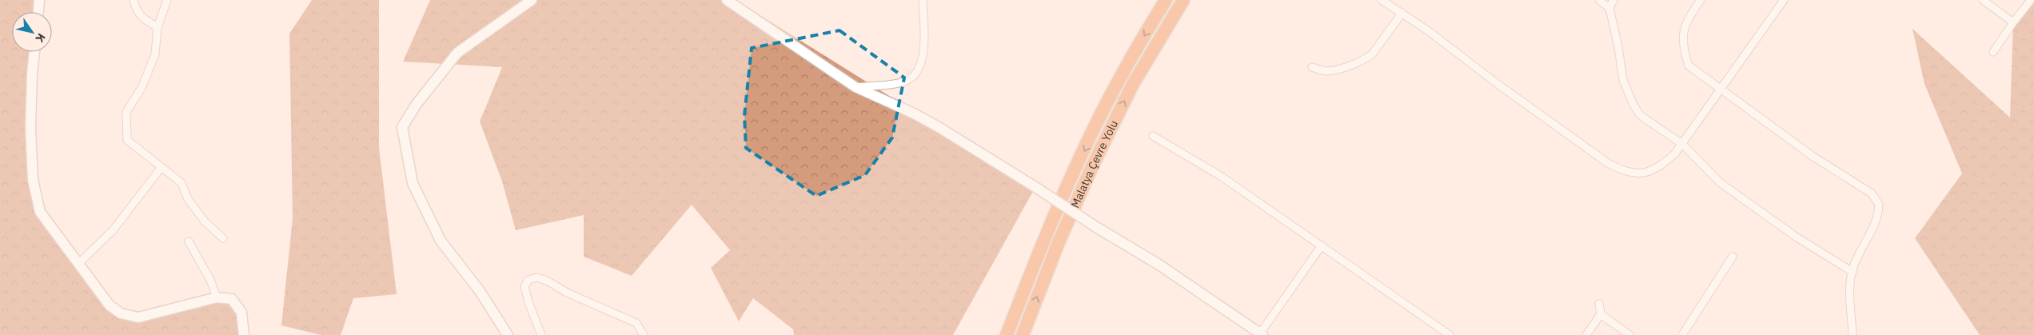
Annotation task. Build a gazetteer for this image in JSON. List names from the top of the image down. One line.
{"streets":{"highway":["Malatya Çevre Yolu"]},"north":"bottom right"}
